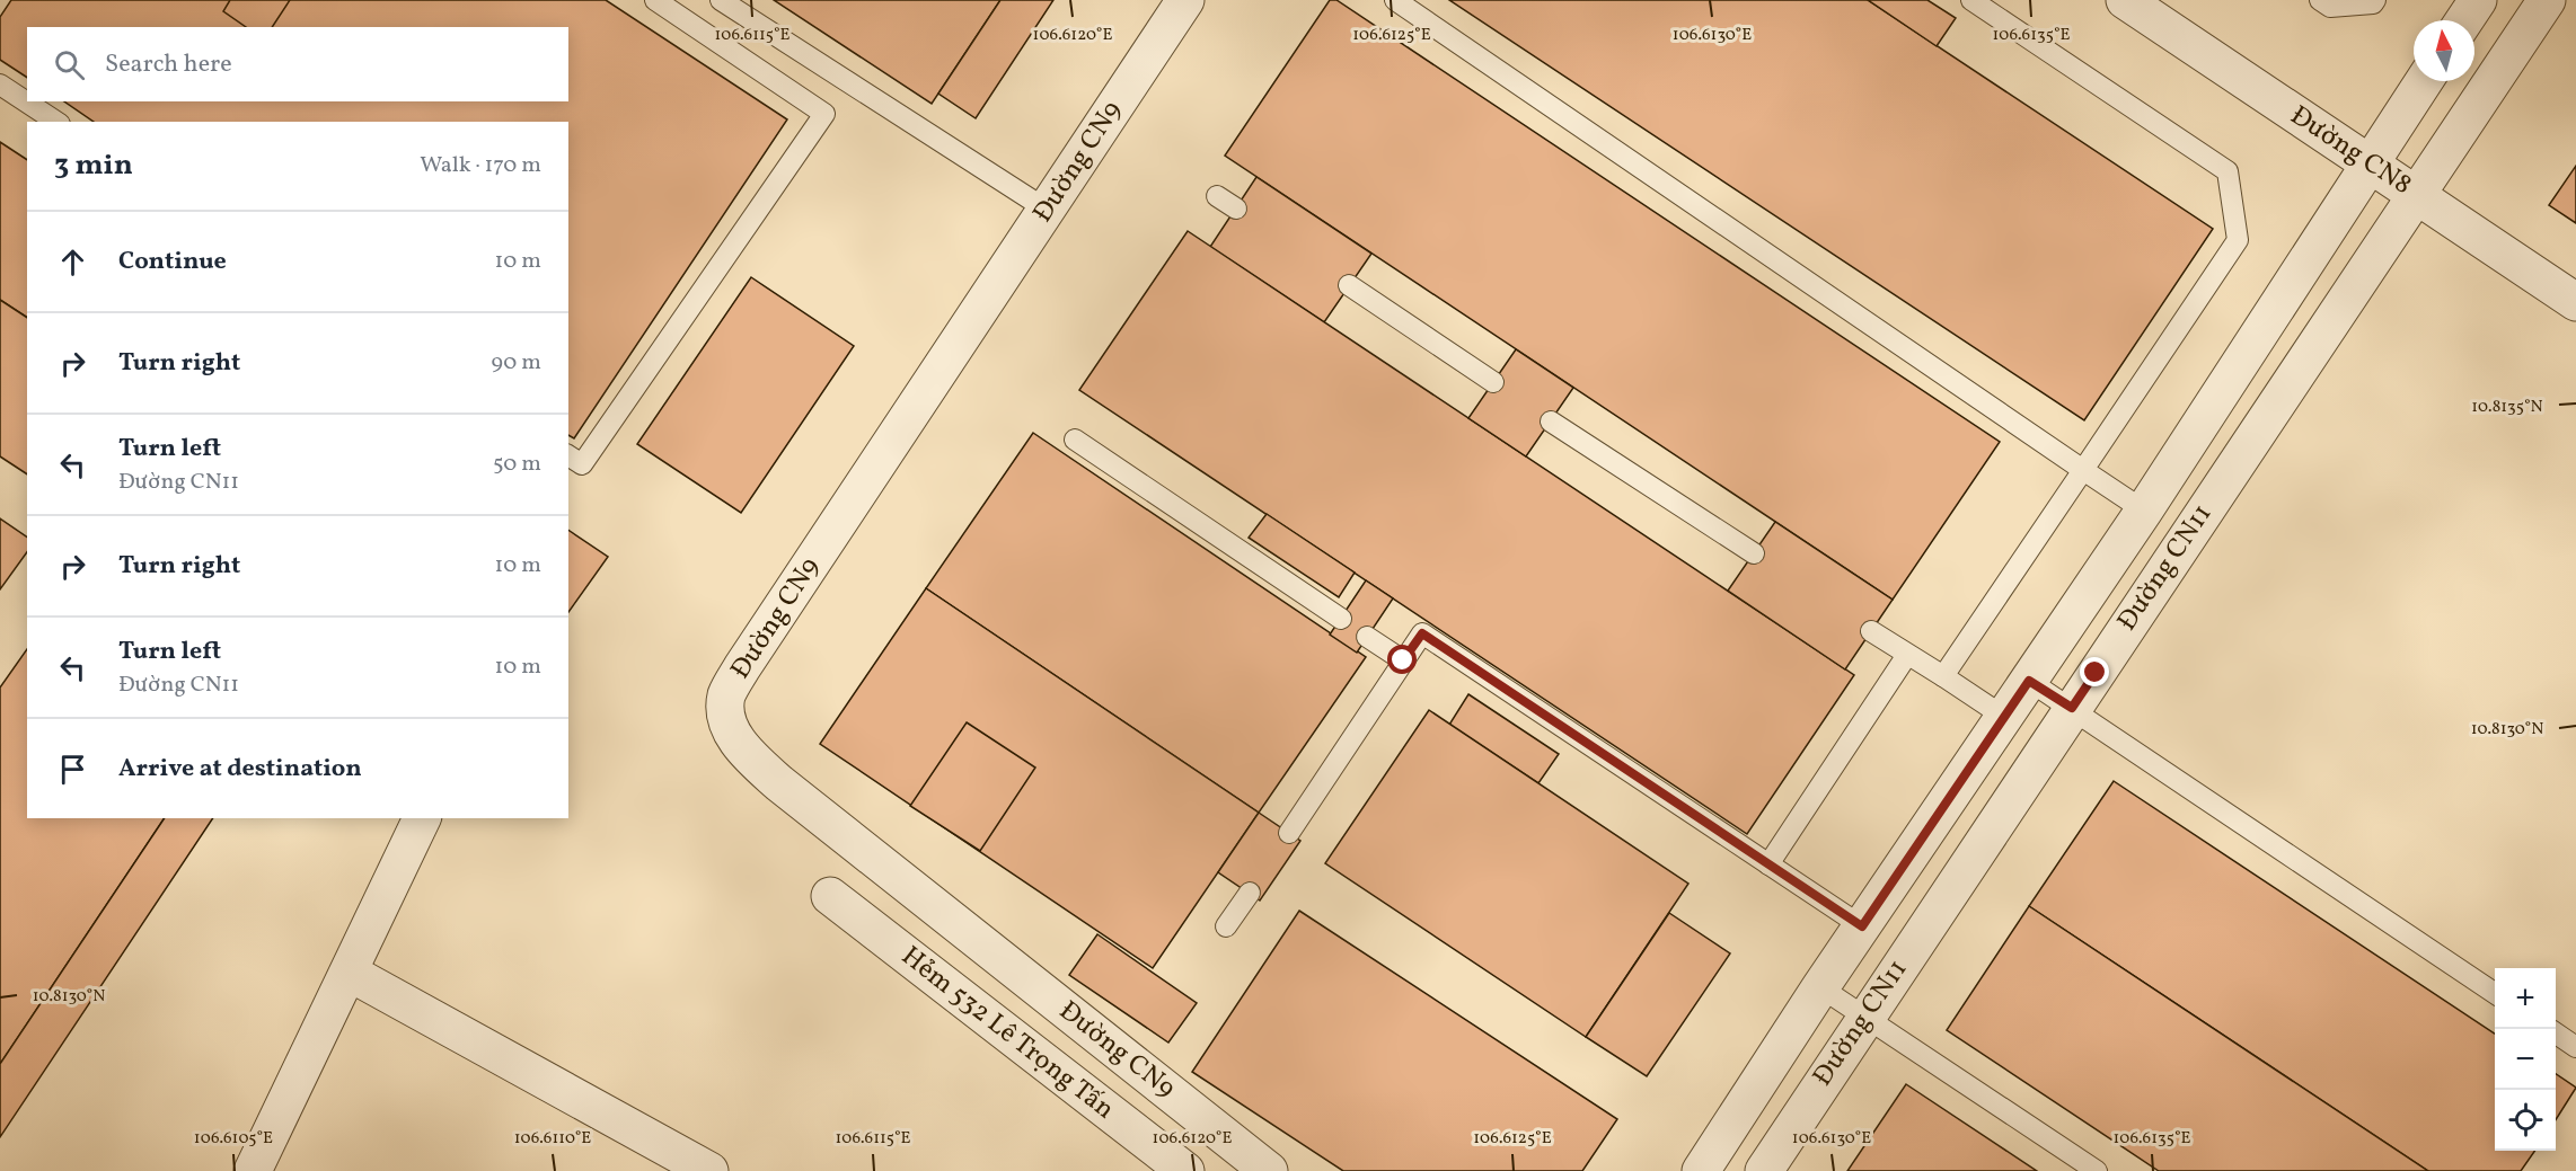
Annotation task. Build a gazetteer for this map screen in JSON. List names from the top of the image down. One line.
{"streets":{"street":["Đường CN8","Đường CN9","Đường CN11","Hẻm 532 Lê Trọng Tấn"]},"crossings":[["Đường CN8","Đường CN11"]],"north":"top","page":{"search":"Search here","heading":["3 min","Walk · 170 m"],"list":[["Continue","10 m"],["Turn right","90 m"],["Turn left","Đường CN11","50 m"],["Turn right","10 m"],["Turn left","Đường CN11","10 m"],"Arrive at destination"],"map_buttons":["+","−"]},"coordinates":["106.6115°E","106.6120°E","106.6125°E","106.6130°E","106.6135°E","10.8135°N","10.8130°N","106.6105°E","106.6110°E"]}
